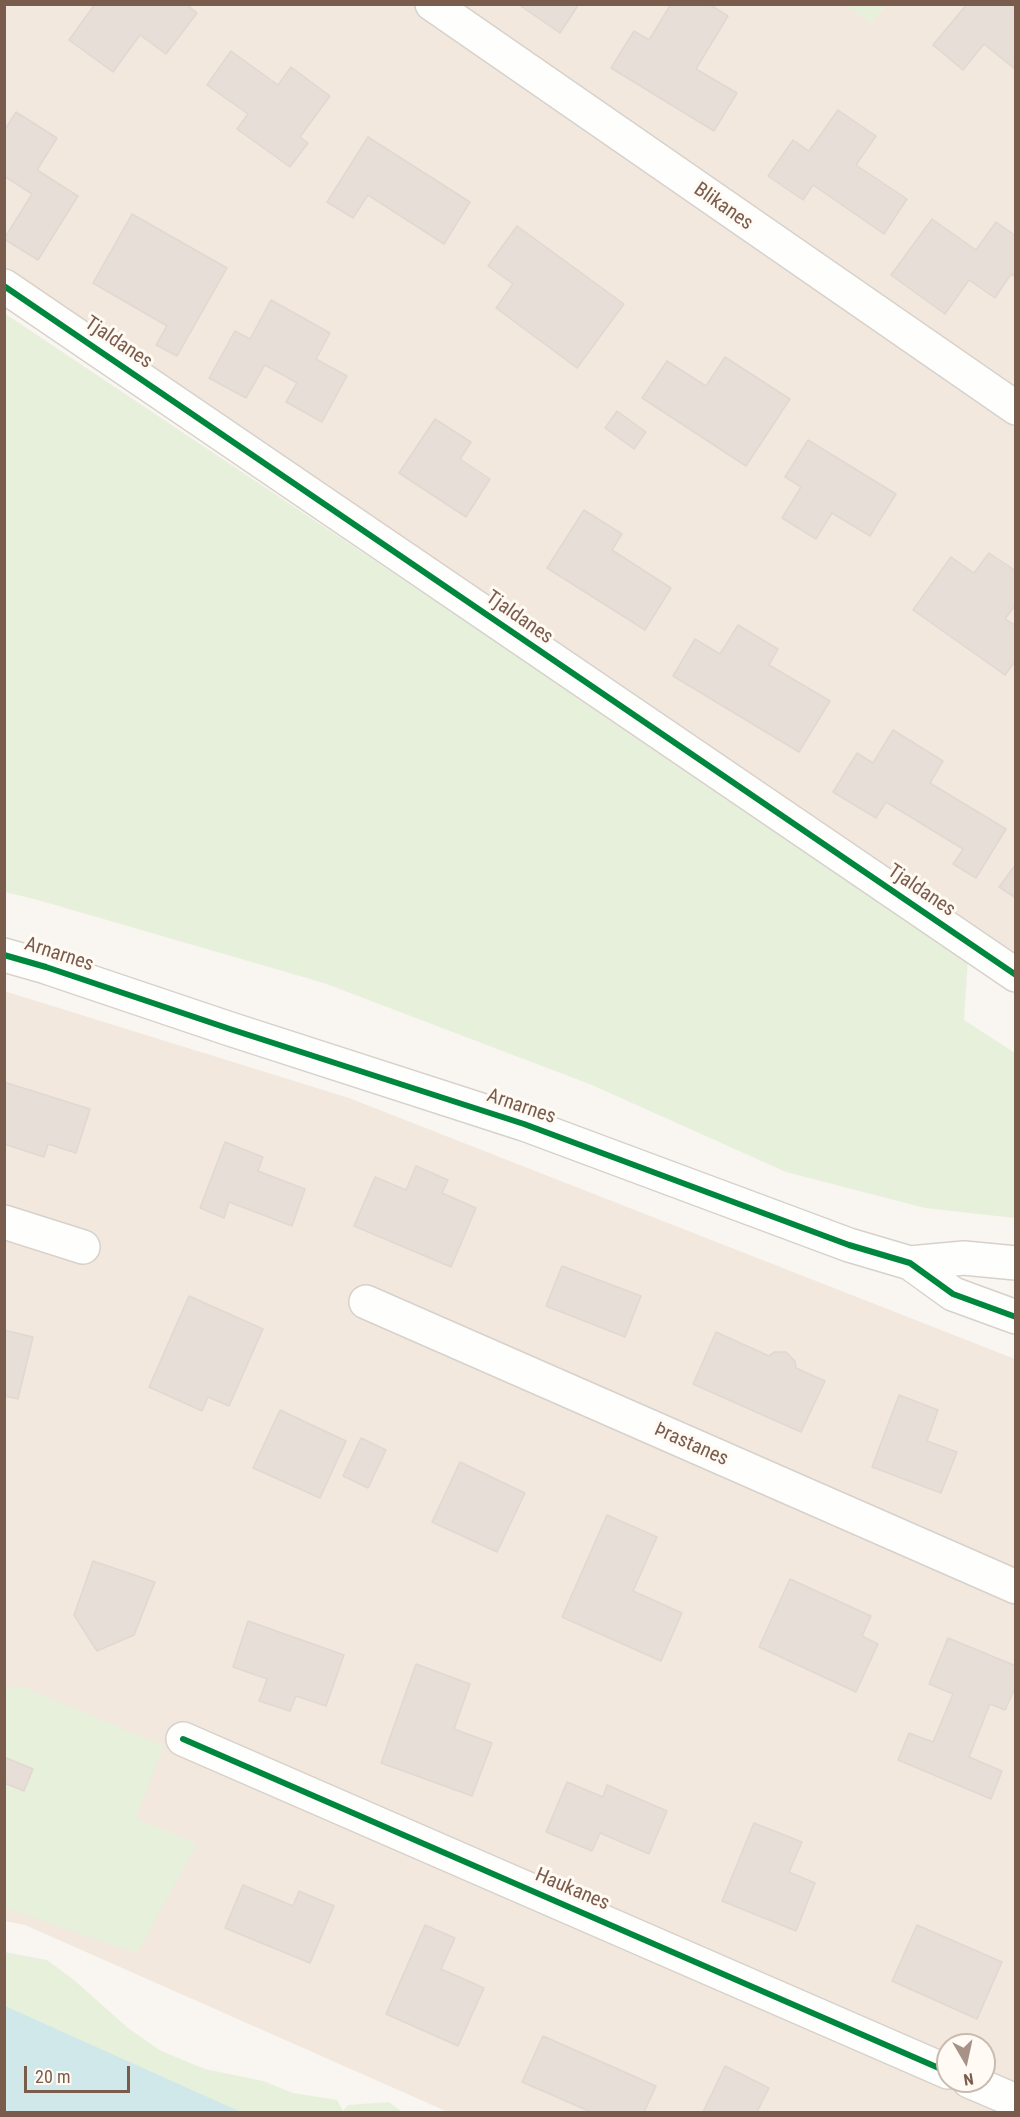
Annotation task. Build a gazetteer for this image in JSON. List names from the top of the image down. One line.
{"streets":{"street":["Blikanes","Tjaldanes","Arnarnes","Þrastanes","Haukanes"]},"scale_bar":"20 m","north":"bottom"}
